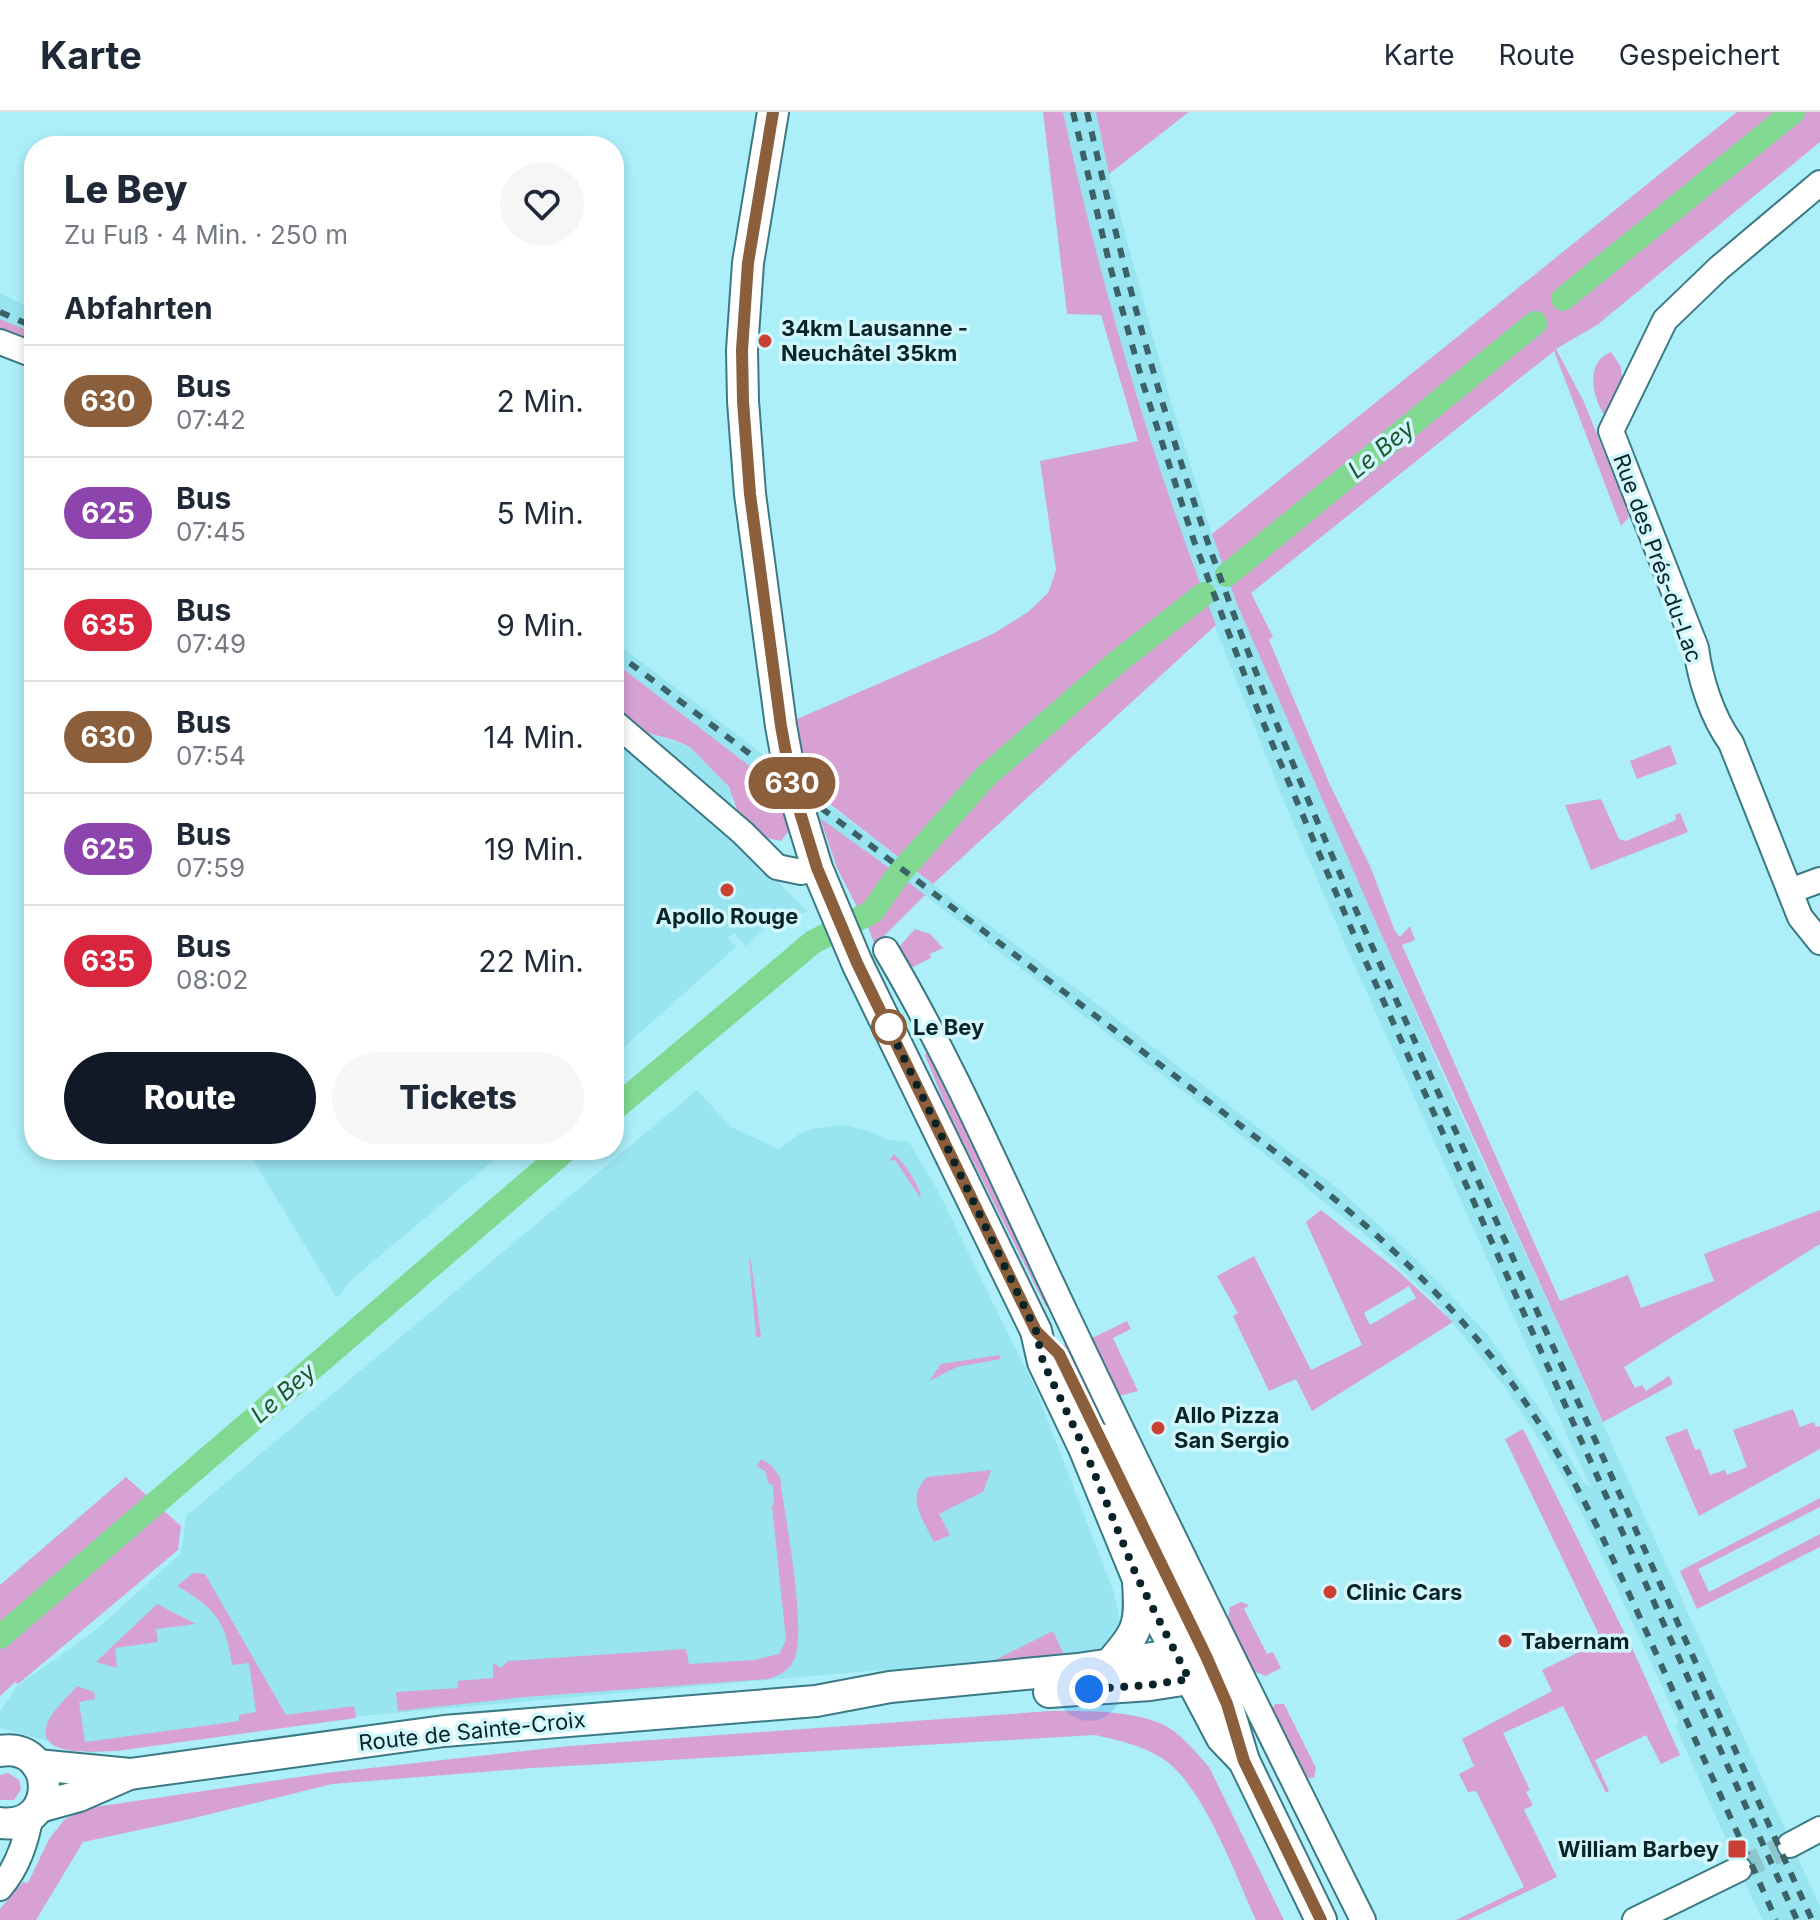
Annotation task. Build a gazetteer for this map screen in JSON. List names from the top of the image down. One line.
{"streets":{"main road":["Route de Sainte-Croix"],"street":["Rue des Prés-du-Lac"]},"water":["Le Bey"],"places":{"other":["34km Lausanne - Neuchâtel 35km","Apollo Rouge","Le Bey","Allo Pizza San Sergio","Clinic Cars","Tabernam"],"transit":["William Barbey"]},"lines":["bus line 630"],"page":{"header":"Karte","nav":["Karte","Route","Gespeichert"],"on_map":"630","heading":[["Le Bey","Zu Fuß · 4 Min. · 250 m"],"Abfahrten"],"list":[{"mark":"630","name":"Bus","note":"07:42","value":"2 Min."},{"mark":"625","name":"Bus","note":"07:45","value":"5 Min."},{"mark":"635","name":"Bus","note":"07:49","value":"9 Min."},{"mark":"630","name":"Bus","note":"07:54","value":"14 Min."},{"mark":"625","name":"Bus","note":"07:59","value":"19 Min."},{"mark":"635","name":"Bus","note":"08:02","value":"22 Min."}],"buttons":["Route","Tickets"]}}
